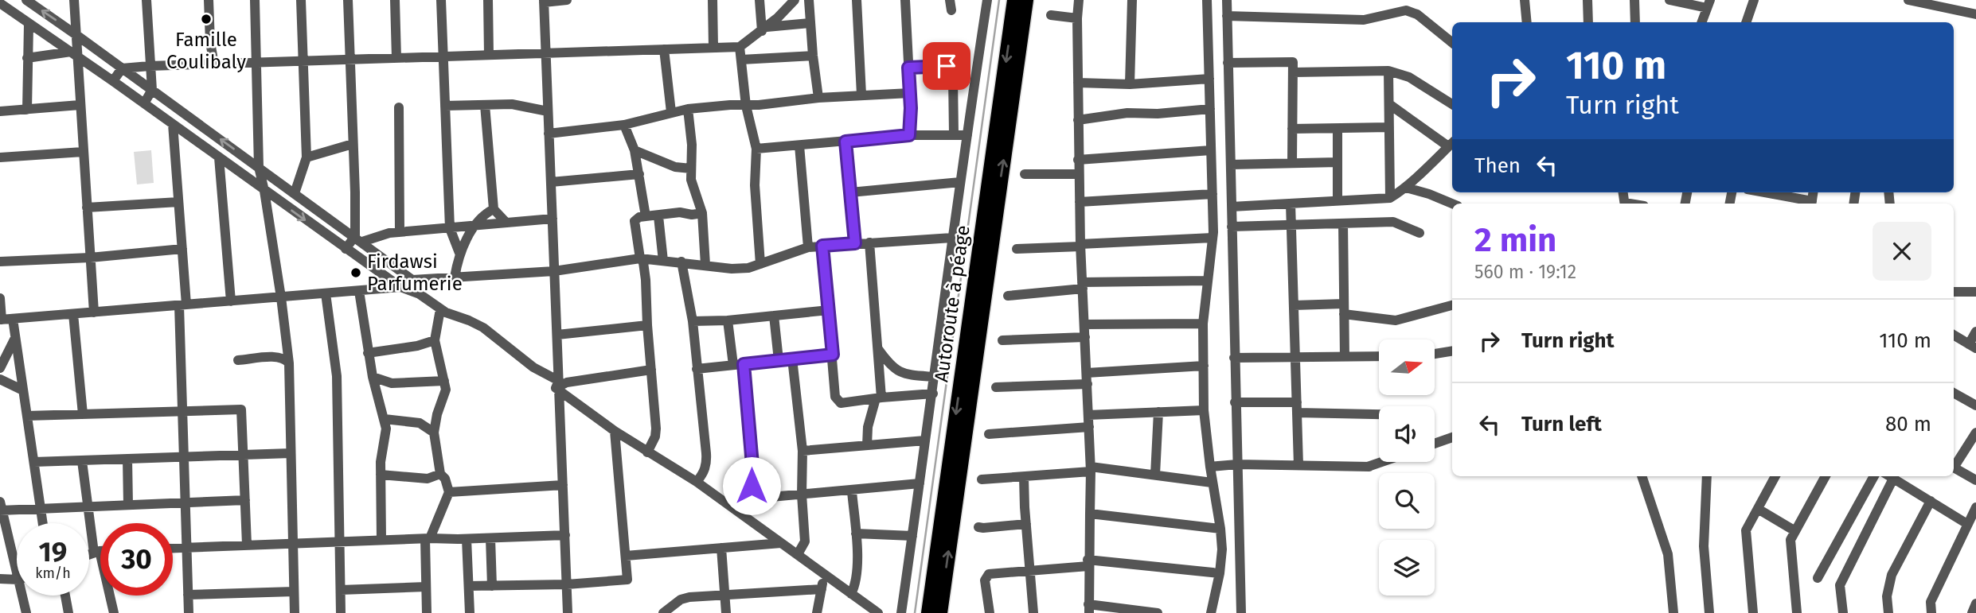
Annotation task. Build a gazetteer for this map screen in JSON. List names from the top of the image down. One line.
{"streets":{"highway":["Autoroute à péage"]},"places":["Famille Coulibaly","Firdawsi Parfumerie"],"north":"right","page":{"turn":["110 m","Turn right"],"then":"Then","heading":["2 min","560 m · 19:12"],"list":[{"name":"Turn right","value":"110 m"},{"name":"Turn left","value":"80 m"}],"speed":"19 km/h","limit":"30"}}
